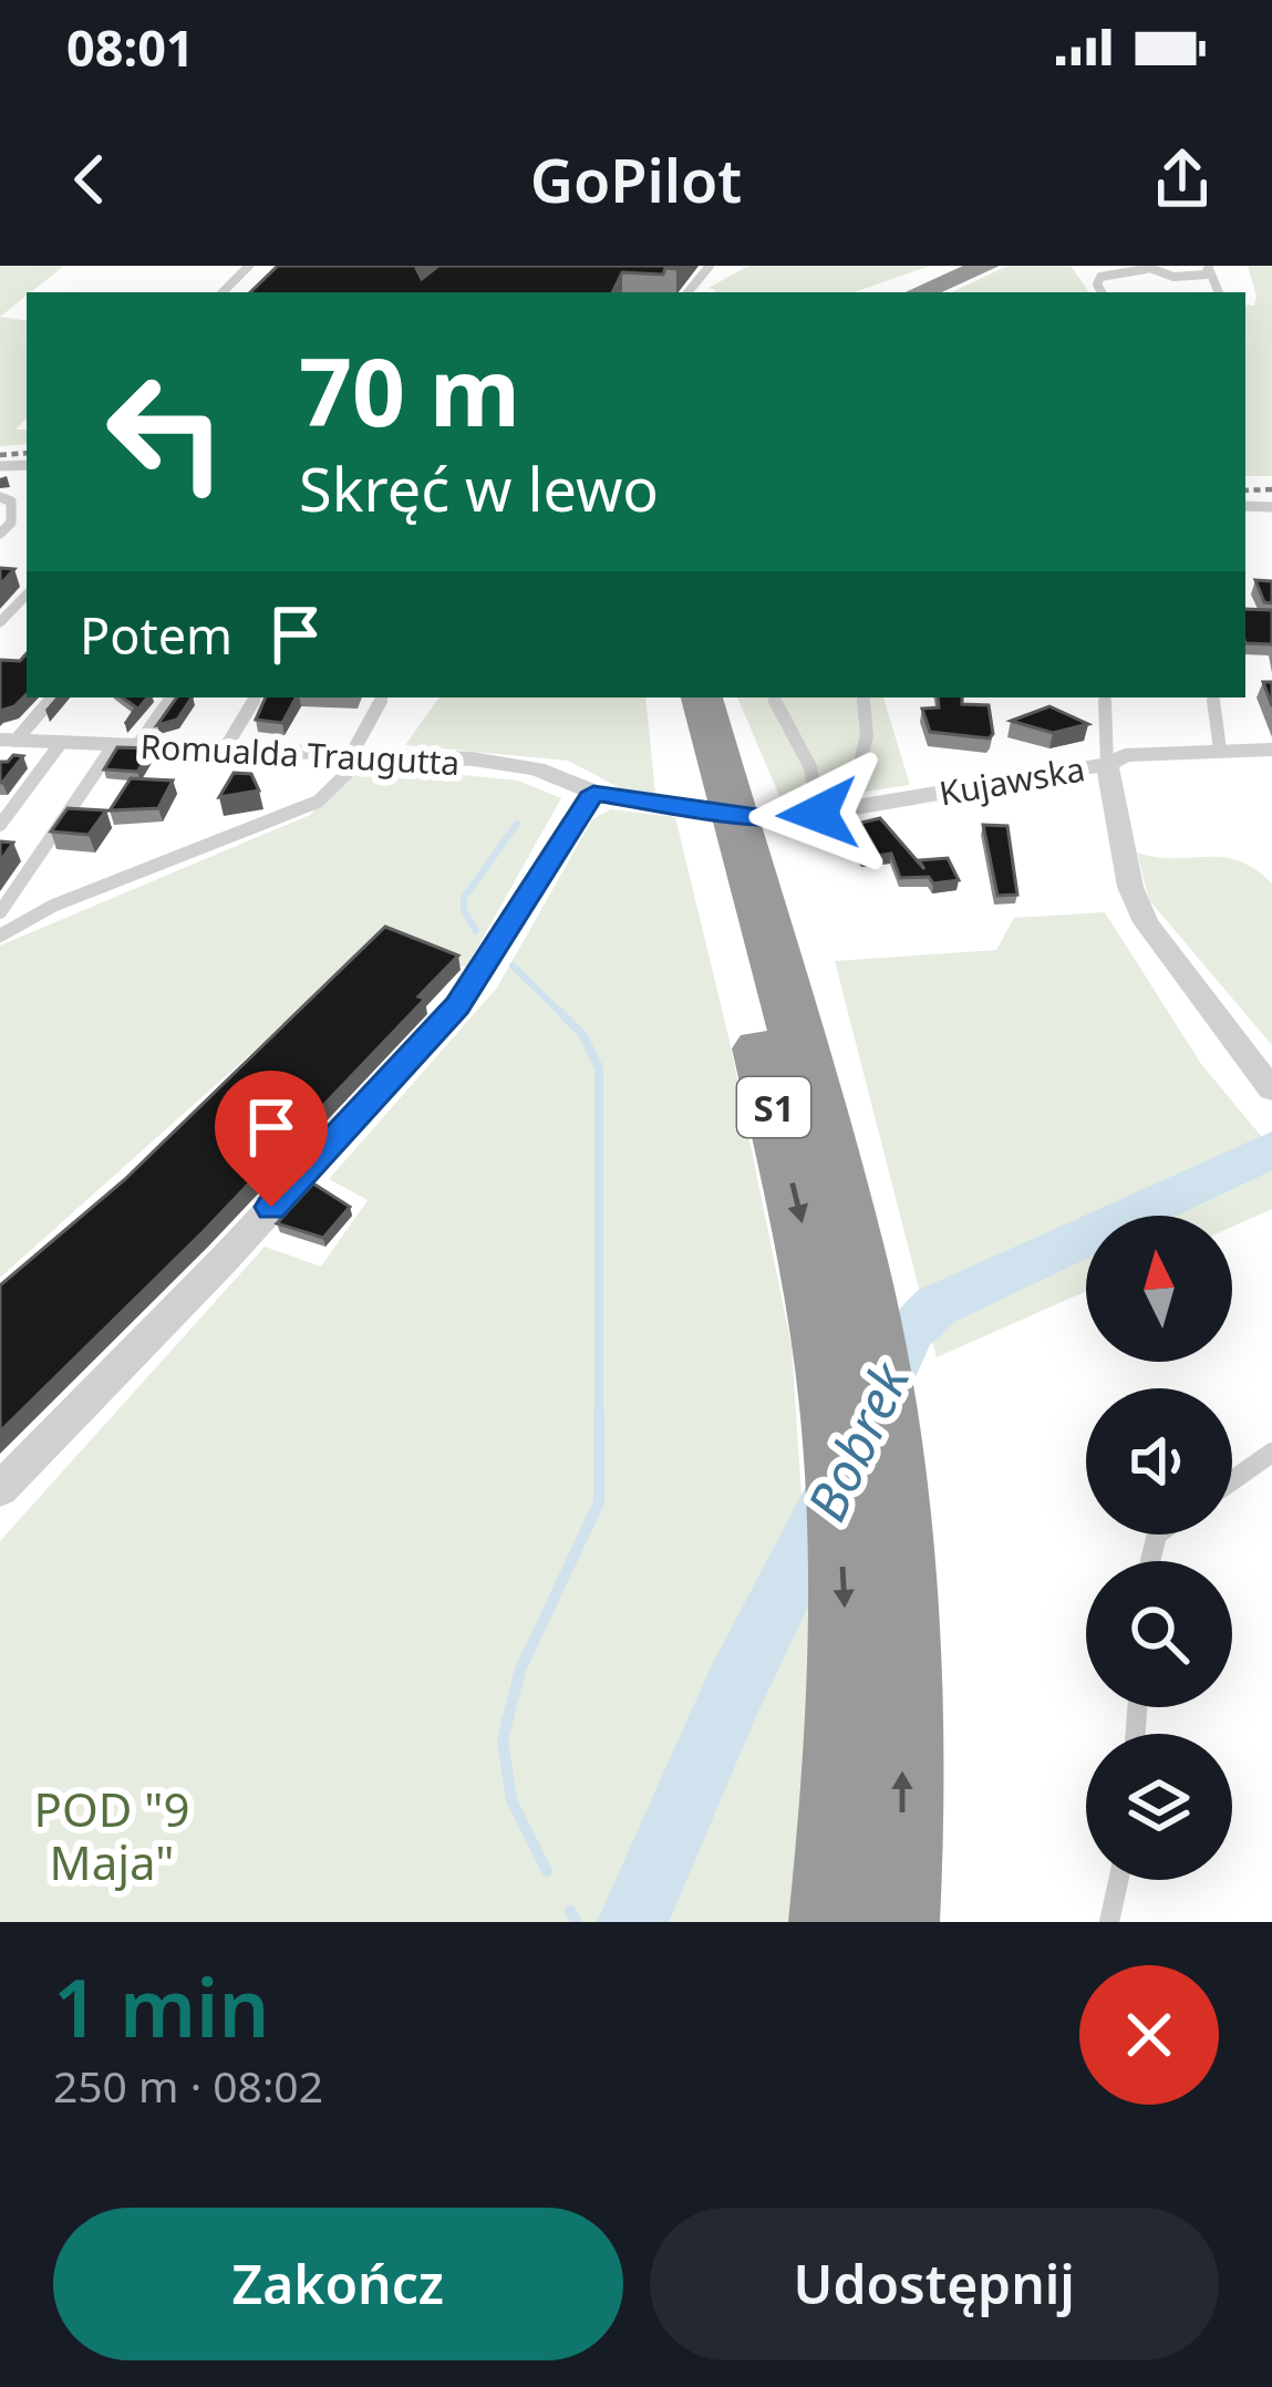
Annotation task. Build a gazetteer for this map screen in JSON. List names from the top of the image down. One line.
{"streets":{"highway":["S1"],"street":["Romualda Traugutta","Kujawska"]},"crossings":[["Romualda Traugutta","Kujawska"]],"water":["Bobrek"],"parks":["POD \"9 Maja\""],"north":"top","page":{"status":"08:01","header":"GoPilot","turn":["70 m","Skręć w lewo"],"then":"Potem","heading":["1 min","250 m · 08:02"],"buttons":["Zakończ","Udostępnij"]}}
